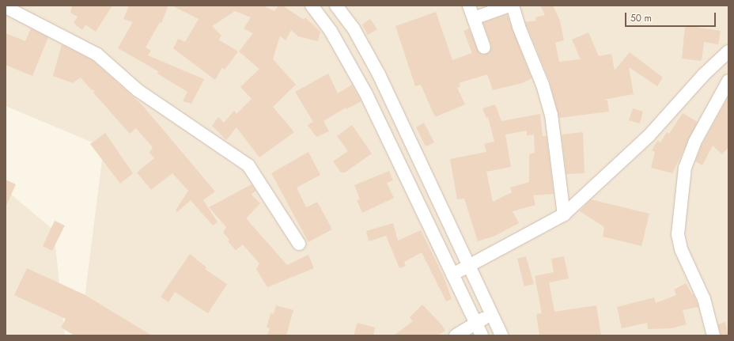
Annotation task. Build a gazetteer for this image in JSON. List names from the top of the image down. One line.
{"scale_bar":"50 m"}
